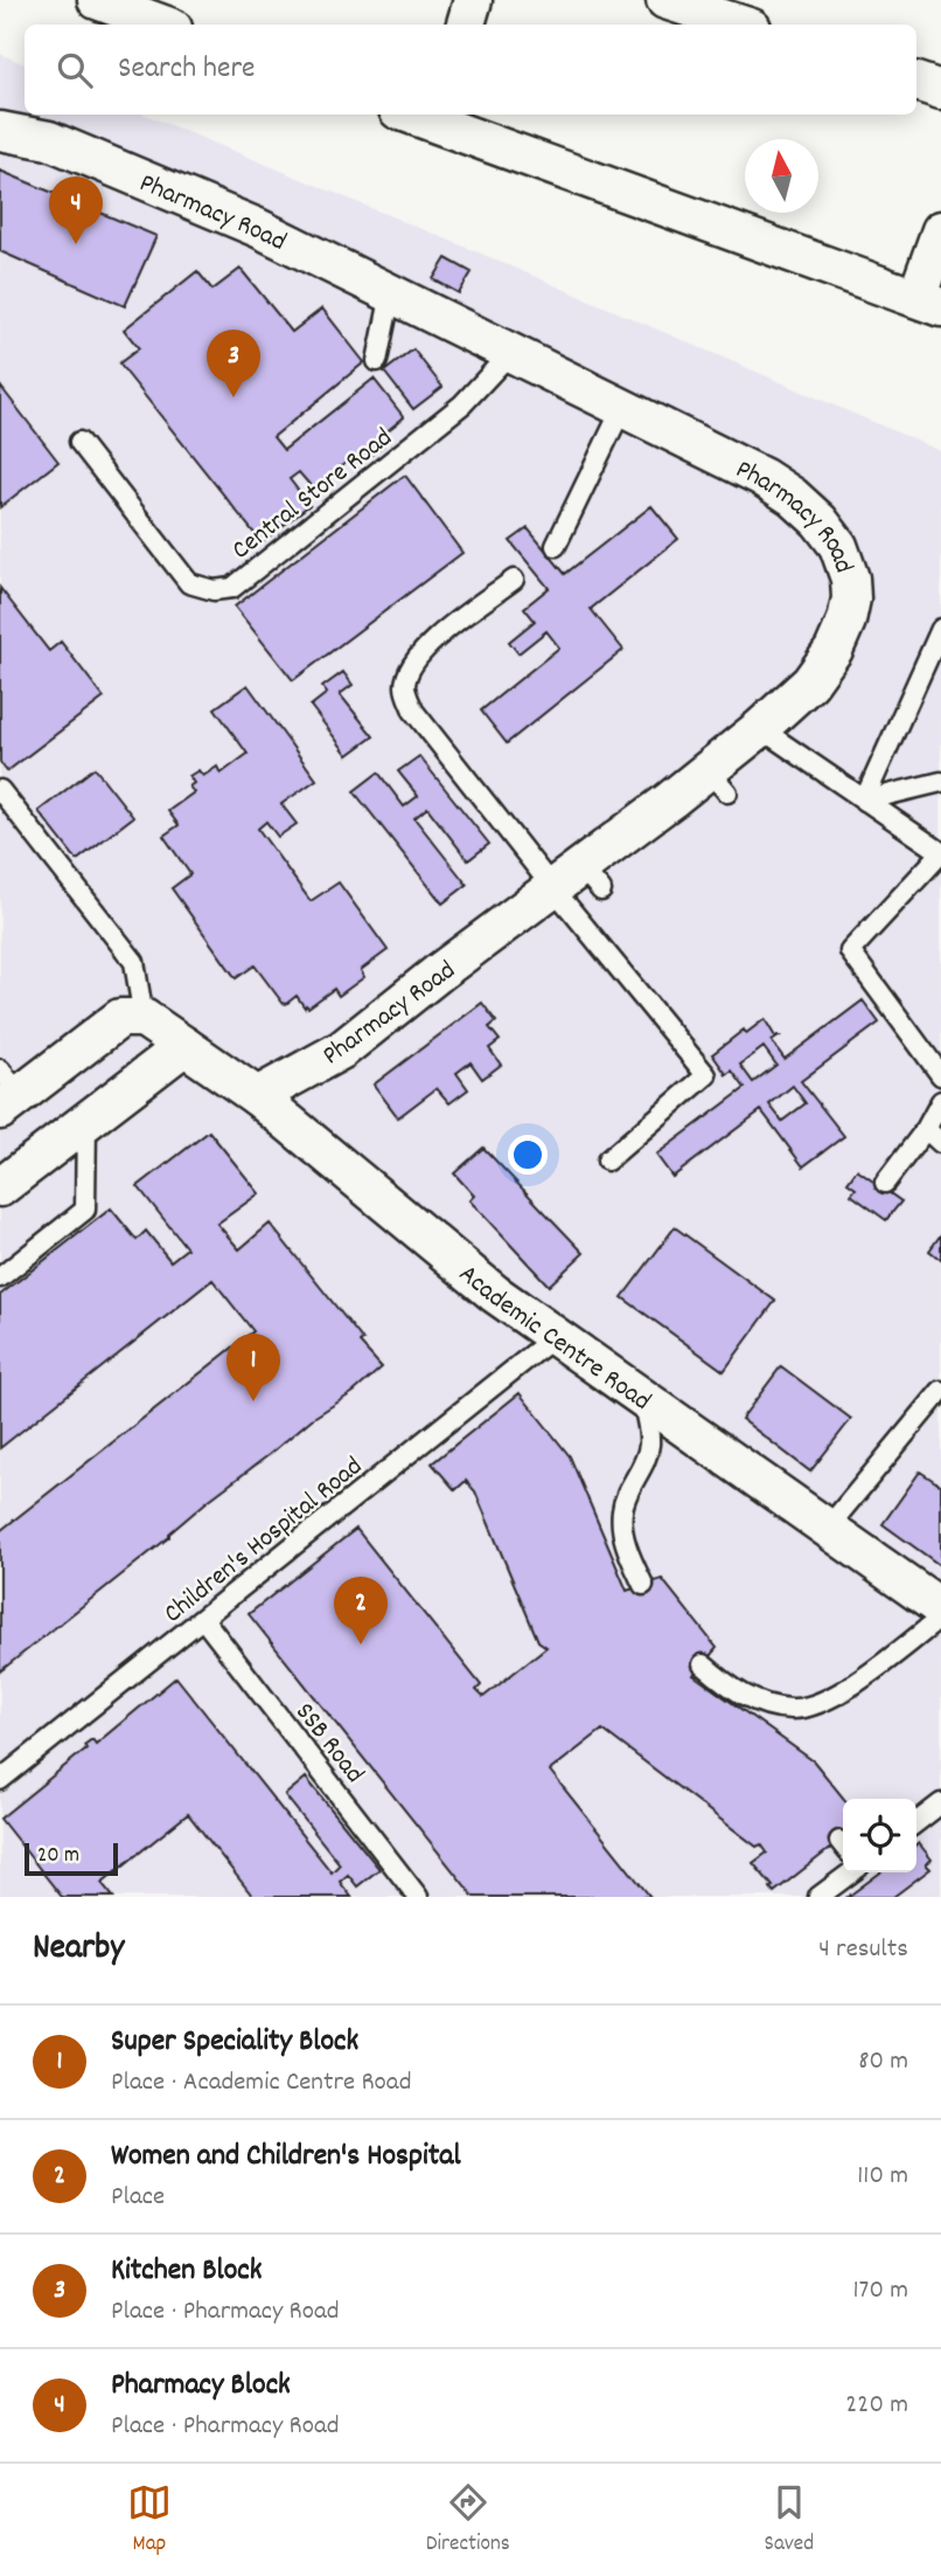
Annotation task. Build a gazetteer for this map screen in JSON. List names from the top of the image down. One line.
{"streets":{"street":["Pharmacy Road","Academic Centre Road"],"lane":["Central Store Road","Children's Hospital Road","SSB Road"]},"crossings":[["Pharmacy Road","Central Store Road"],["Pharmacy Road","Academic Centre Road"],["Academic Centre Road","Children's Hospital Road"],["Children's Hospital Road","SSB Road"]],"scale_bar":"20 m","north":"top","page":{"search":"Search here","pins":["4","3","1","2"],"scale":"20 m","heading":["Nearby","4 results"],"list":[{"mark":"1","name":"Super Speciality Block","note":"Place · Academic Centre Road","value":"80 m"},{"mark":"2","name":"Women and Children's Hospital","note":"Place","value":"110 m"},{"mark":"3","name":"Kitchen Block","note":"Place · Pharmacy Road","value":"170 m"},{"mark":"4","name":"Pharmacy Block","note":"Place · Pharmacy Road","value":"220 m"}],"nav":["Map","Directions","Saved"]}}
